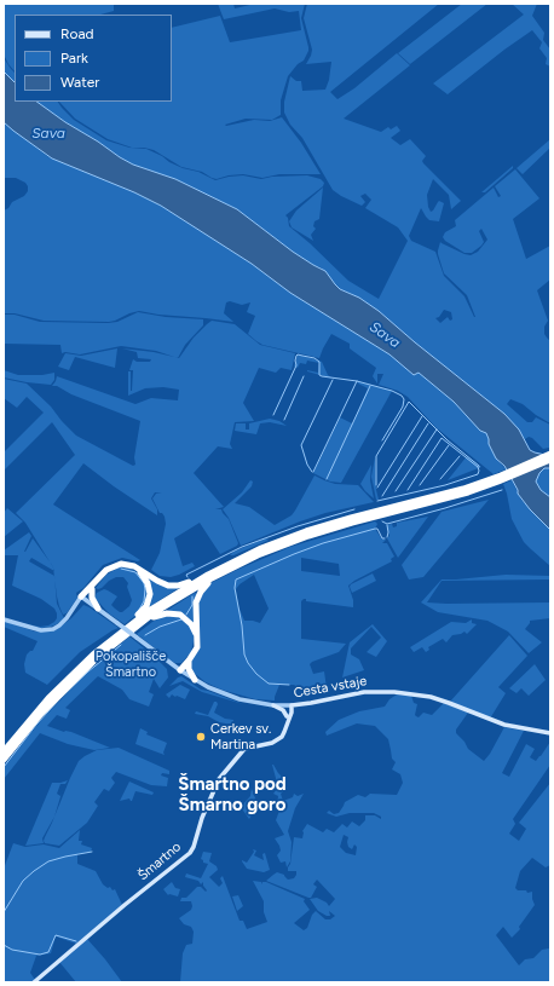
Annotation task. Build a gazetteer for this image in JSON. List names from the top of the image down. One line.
{"streets":{"main road":["Cesta vstaje","Šmartno"]},"districts":["Šmartno pod Šmarno goro"],"water":["Sava"],"parks":["Pokopališče Šmartno"],"places":["Cerkev sv. Martina"],"legend":["Road","Park","Water"]}
